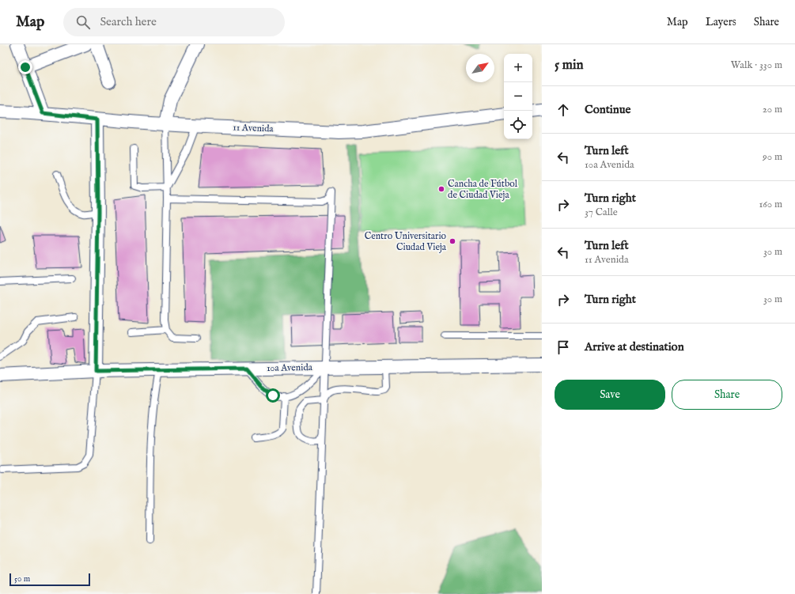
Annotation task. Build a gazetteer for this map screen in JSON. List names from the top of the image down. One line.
{"streets":{"street":["11 Avenida","10a Avenida"]},"places":["Cancha de Fútbol de Ciudad Vieja","Centro Universitario Ciudad Vieja"],"scale_bar":"50 m","north":"top right","page":{"header":"Map","search":"Search here","nav":["Map","Layers","Share"],"heading":["5 min","Walk · 330 m"],"map_buttons":["+","−"],"list":[["Continue","20 m"],["Turn left","10a Avenida","90 m"],["Turn right","37 Calle","160 m"],["Turn left","11 Avenida","30 m"],["Turn right","30 m"],"Arrive at destination"],"buttons":["Save","Share"],"scale":"50 m"}}
